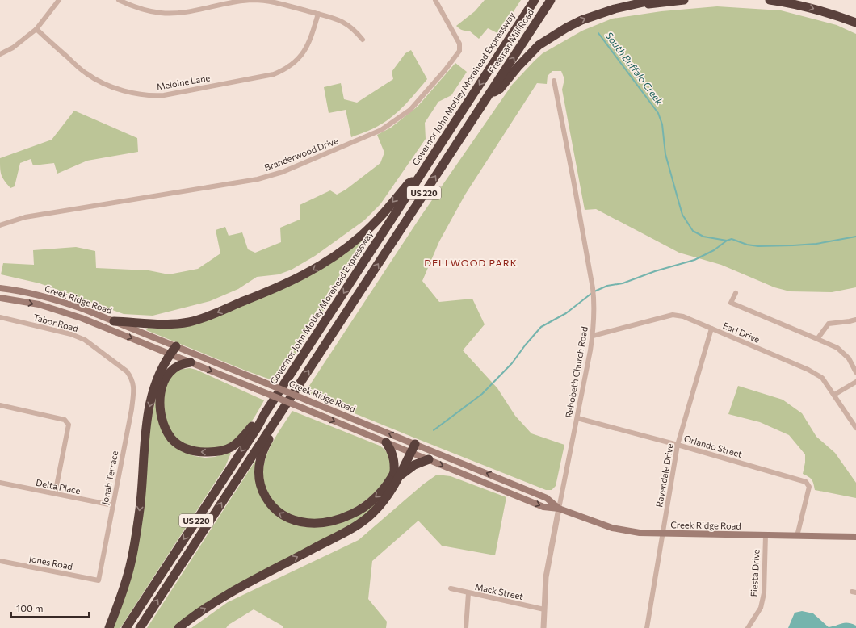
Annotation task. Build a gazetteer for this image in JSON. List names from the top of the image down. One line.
{"streets":{"highway":["Freeman Mill Road","Governor John Motley Morehead Expressway","US 220"],"main road":["Creek Ridge Road"],"street":["Meloine Lane","Branderwood Drive","Tabor Road","Earl Drive","Rehobeth Church Road","Orlando Street","Ravendale Drive","Jonah Terrace","Delta Place","Jones Road","Fiesta Drive","Mack Street"]},"crossings":[["Freeman Mill Road","US 220"],["Creek Ridge Road","Rehobeth Church Road"],["Creek Ridge Road","Orlando Street"],["Creek Ridge Road","Ravendale Drive"],["Creek Ridge Road","Fiesta Drive"],["Tabor Road","Jonah Terrace"],["Earl Drive","Rehobeth Church Road"],["Earl Drive","Ravendale Drive"],["Rehobeth Church Road","Orlando Street"],["Rehobeth Church Road","Mack Street"],["Orlando Street","Ravendale Drive"],["Jonah Terrace","Delta Place"],["Jonah Terrace","Jones Road"]],"districts":["DELLWOOD PARK"],"water":["South Buffalo Creek"],"scale_bar":"100 m"}
